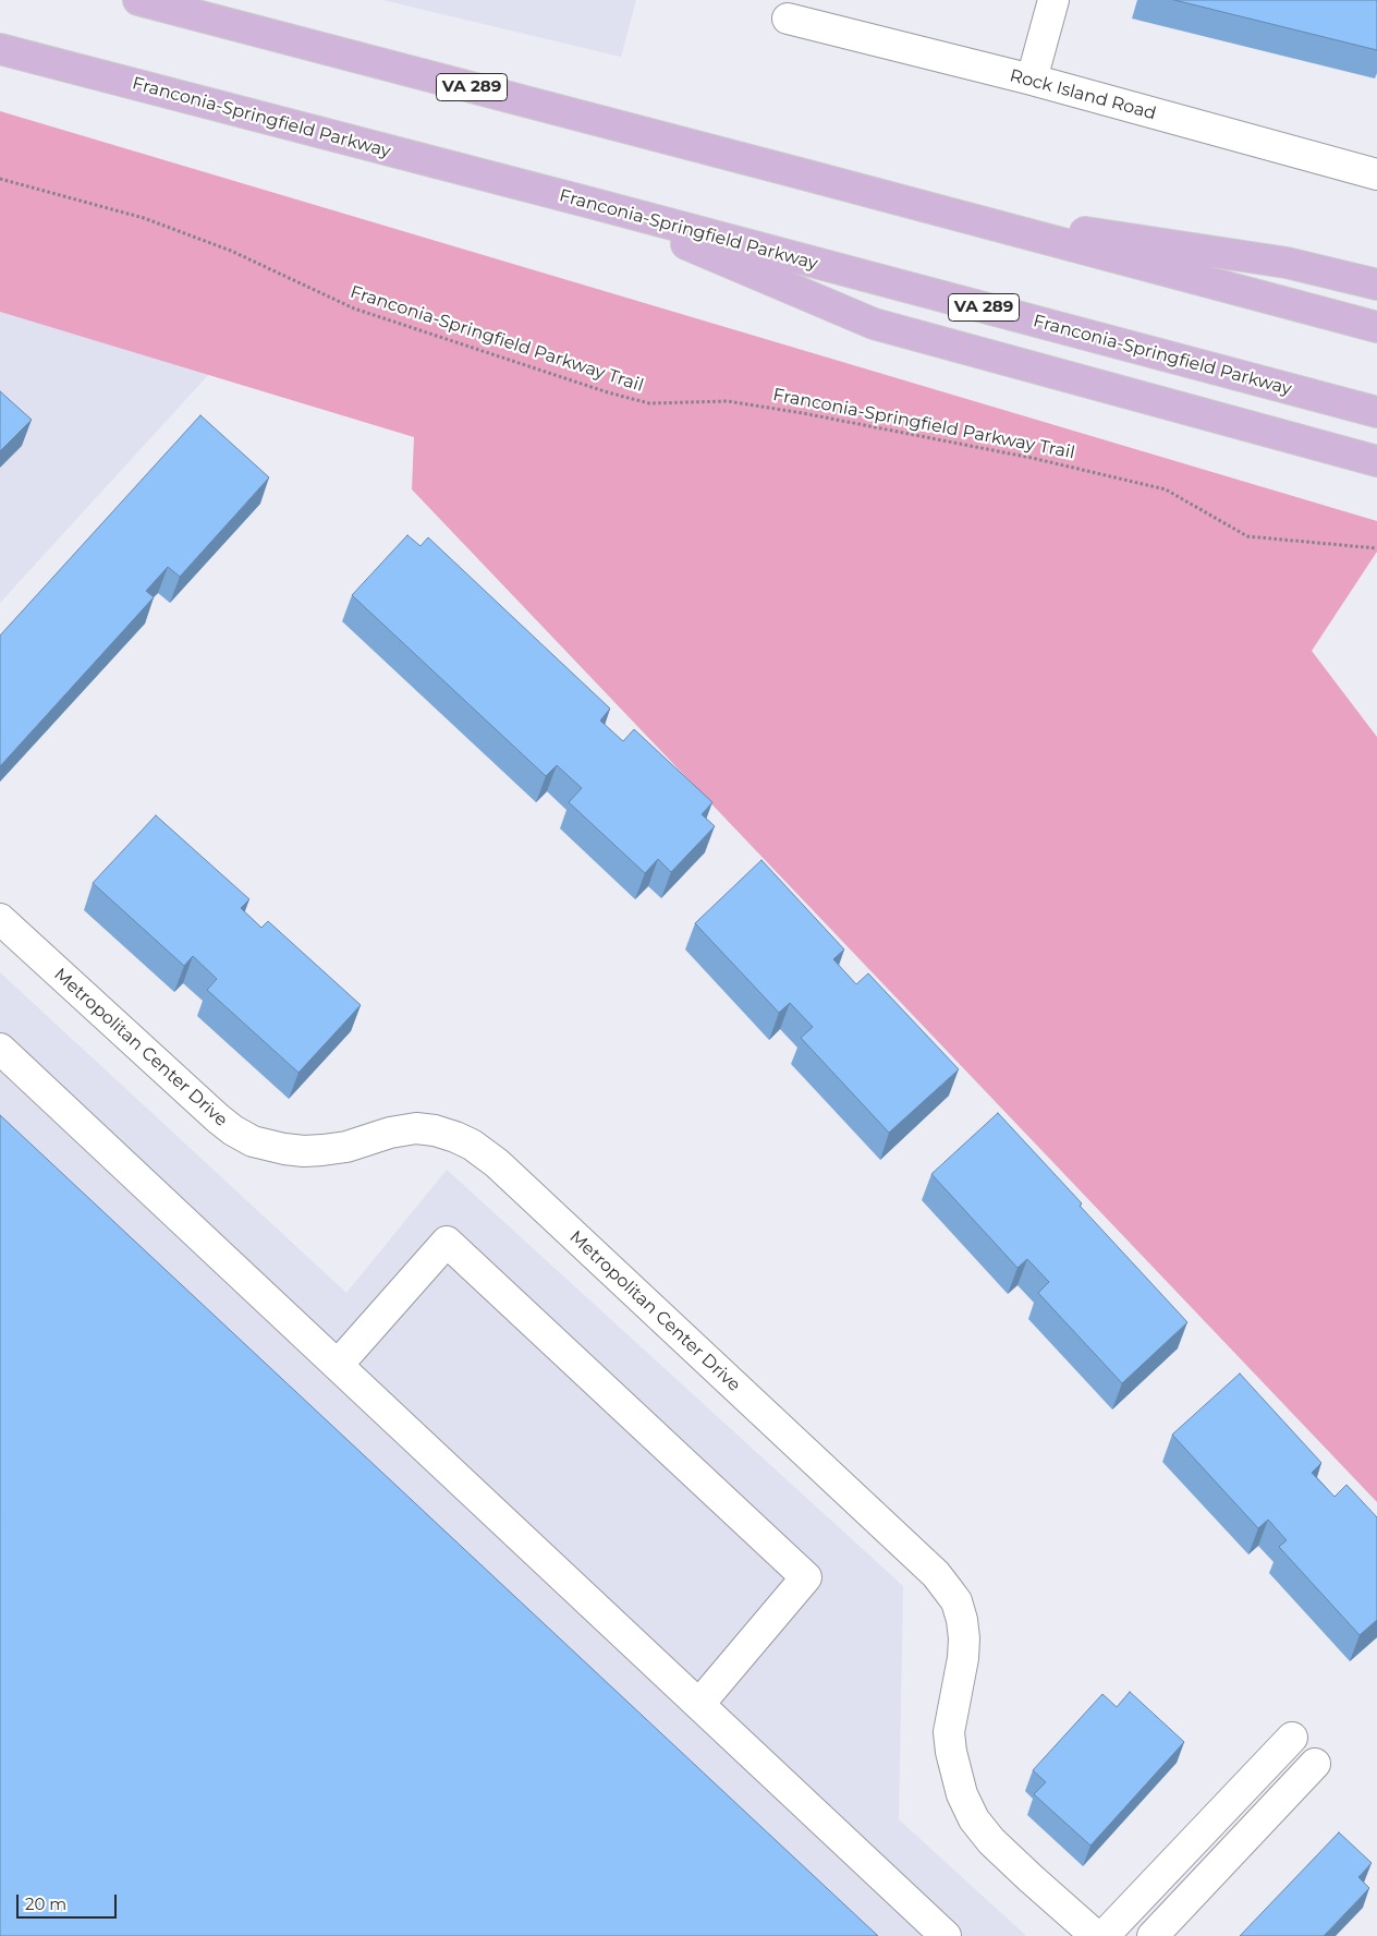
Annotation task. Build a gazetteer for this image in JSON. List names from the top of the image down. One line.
{"streets":{"main road":["VA 289","Franconia-Springfield Parkway"],"street":["Rock Island Road","Metropolitan Center Drive"],"path":["Franconia-Springfield Parkway Trail"]},"scale_bar":"20 m"}
